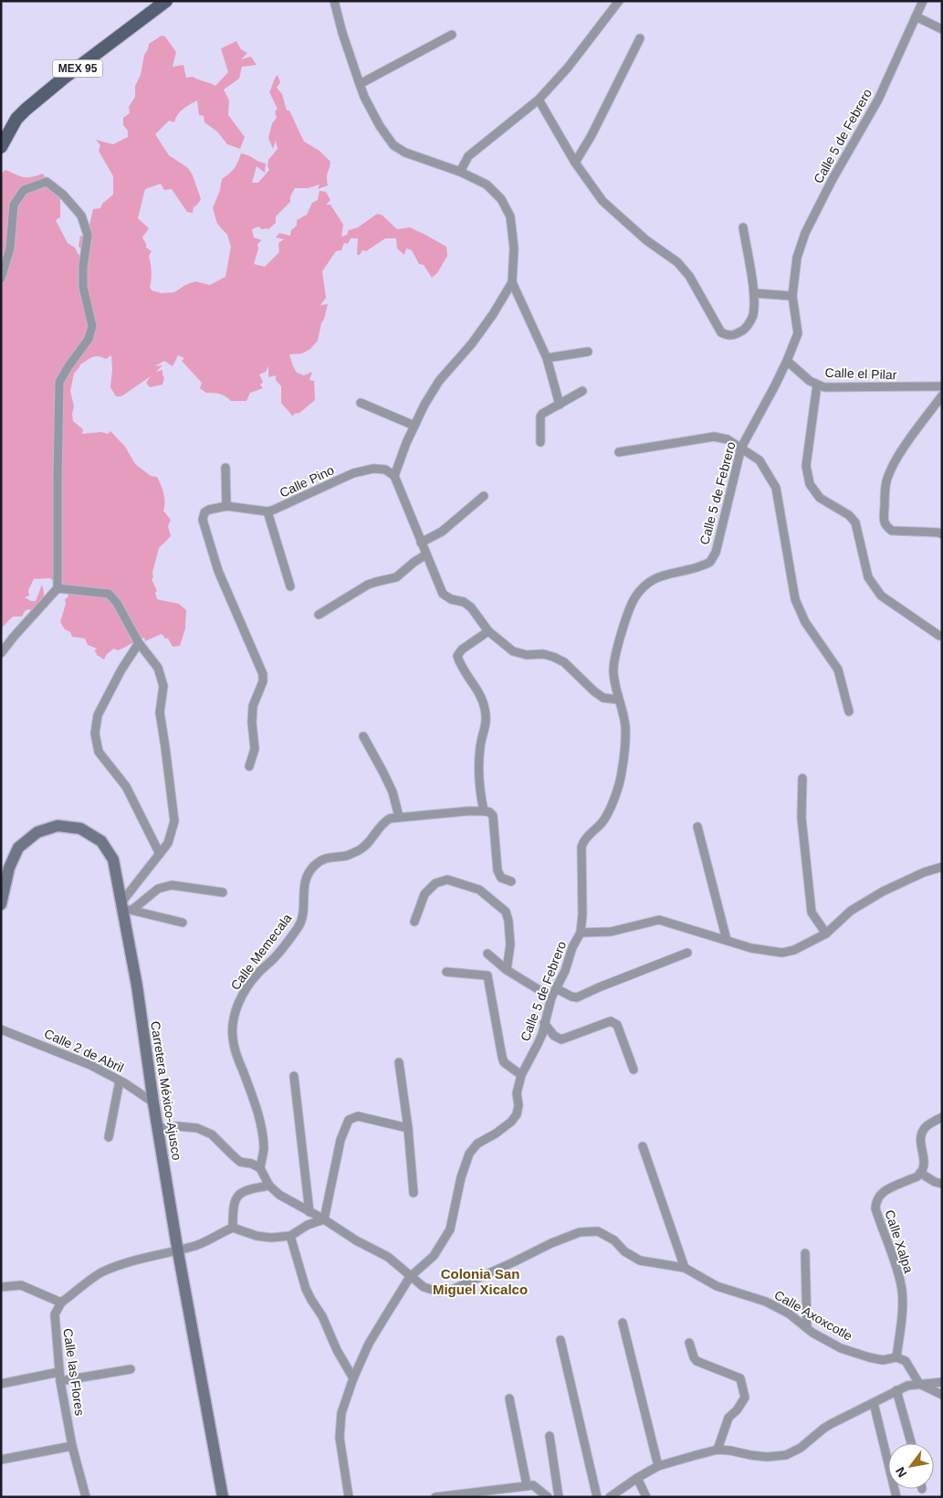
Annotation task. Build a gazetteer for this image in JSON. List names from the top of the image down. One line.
{"streets":{"main road":["MEX 95","Carretera México-Ajusco"],"street":["Calle 5 de Febrero","Calle el Pilar","Calle Pino","Calle Memecala","Calle 2 de Abril","Calle Xalpa","Calle Axoxcotle","Calle las Flores"]},"crossings":[["Calle 5 de Febrero","Calle el Pilar"],["Calle 5 de Febrero","Calle Axoxcotle"],["Calle Memecala","Calle Axoxcotle"],["Calle 2 de Abril","Carretera México-Ajusco"],["Calle Xalpa","Calle Axoxcotle"]],"districts":["Colonia San Miguel Xicalco"],"north":"bottom left"}
